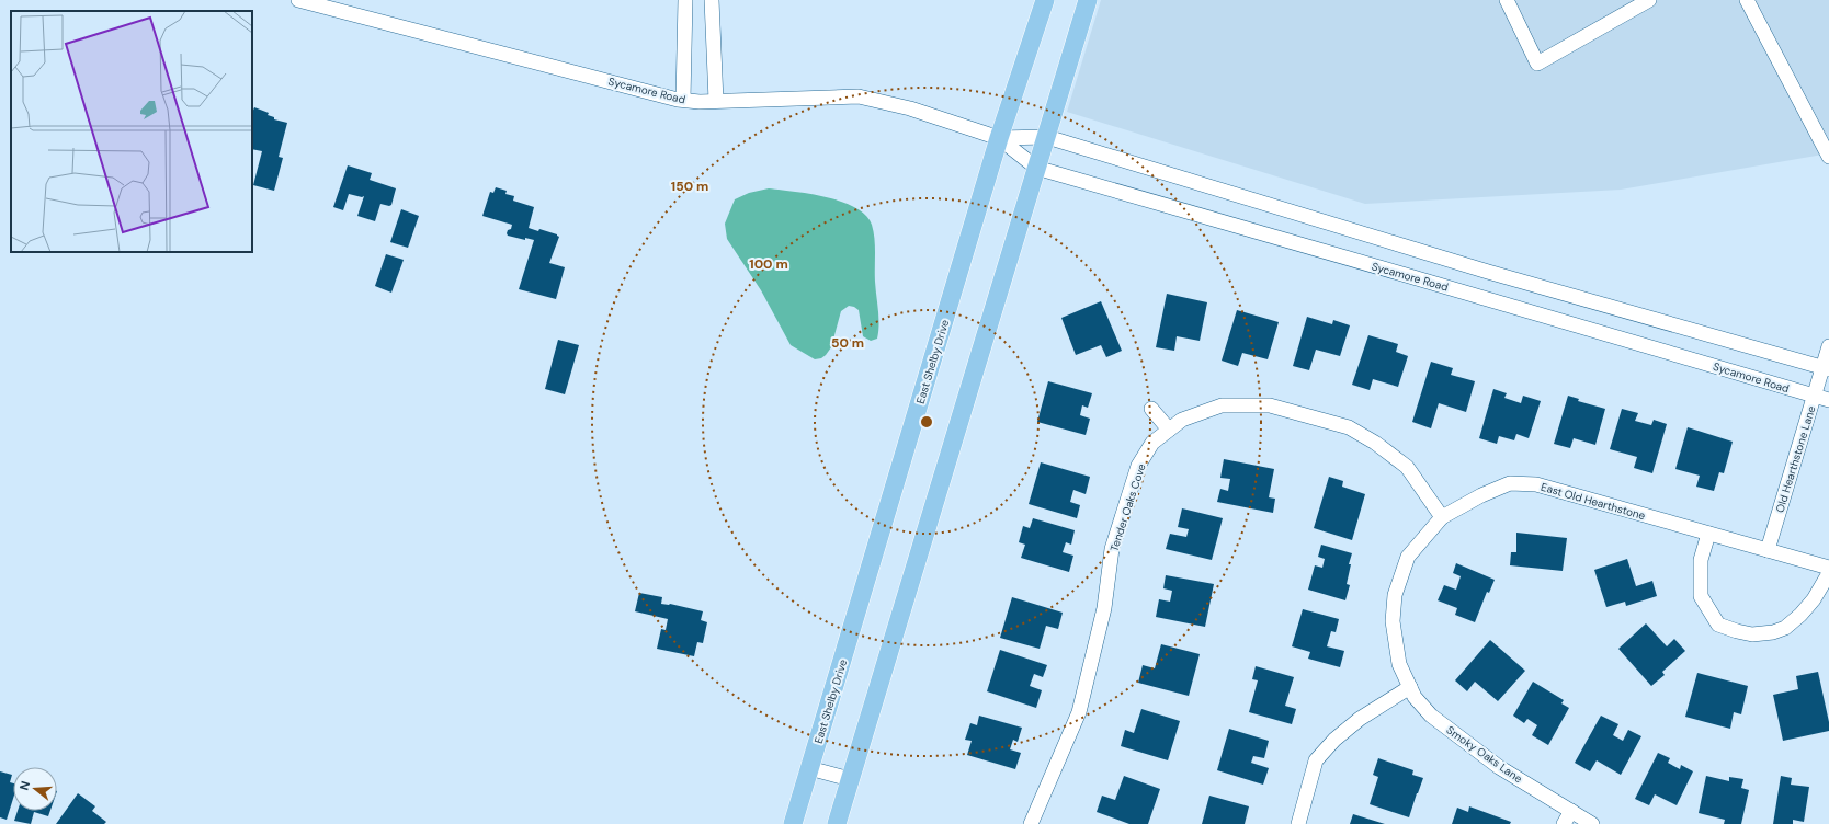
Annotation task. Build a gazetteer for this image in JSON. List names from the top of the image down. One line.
{"streets":{"main road":["East Shelby Drive"],"street":["Sycamore Road","Old Hearthstone Lane","East Old Hearthstone","Tender Oaks Cove","Smoky Oaks Lane"]},"crossings":[["Sycamore Road","East Shelby Drive"],["Sycamore Road","Old Hearthstone Lane"],["Old Hearthstone Lane","East Old Hearthstone"],["East Old Hearthstone","Tender Oaks Cove"],["East Old Hearthstone","Smoky Oaks Lane"]],"north":"left","rings":["150 m","100 m","50 m"]}
